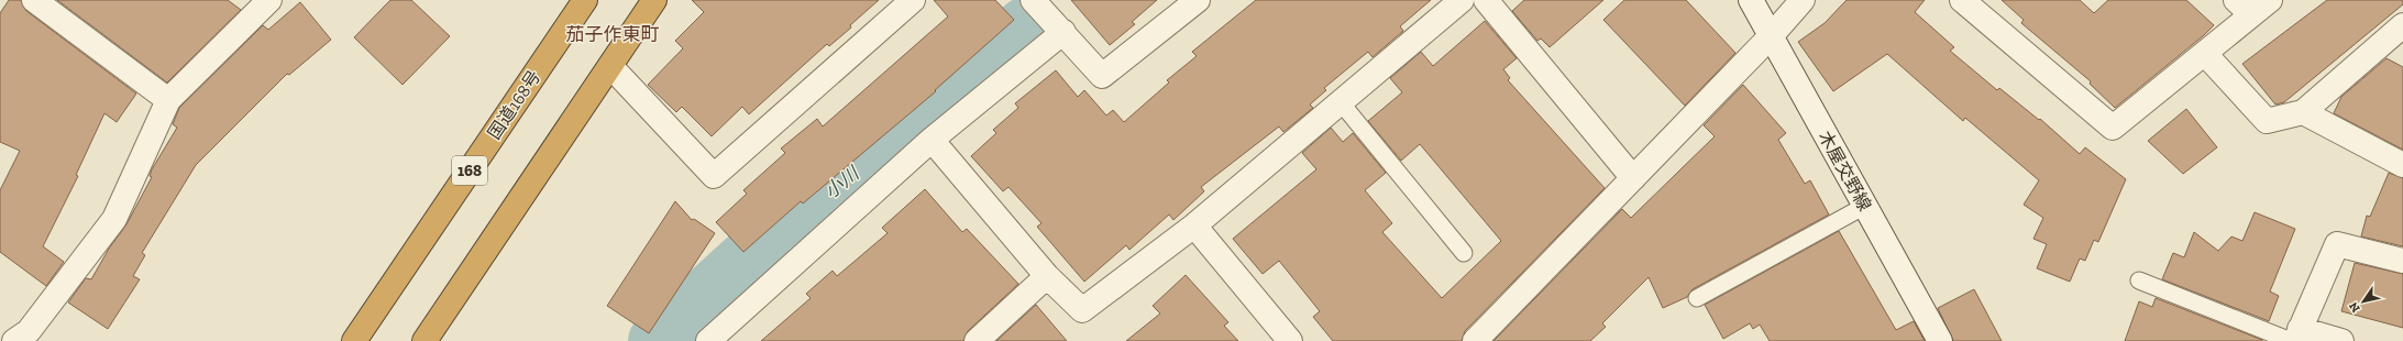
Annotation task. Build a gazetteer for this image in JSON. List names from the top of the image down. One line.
{"streets":{"highway":["国道168号","168"],"street":["木屋交野線"]},"districts":["茄子作東町"],"water":["小川"],"north":"bottom left"}
